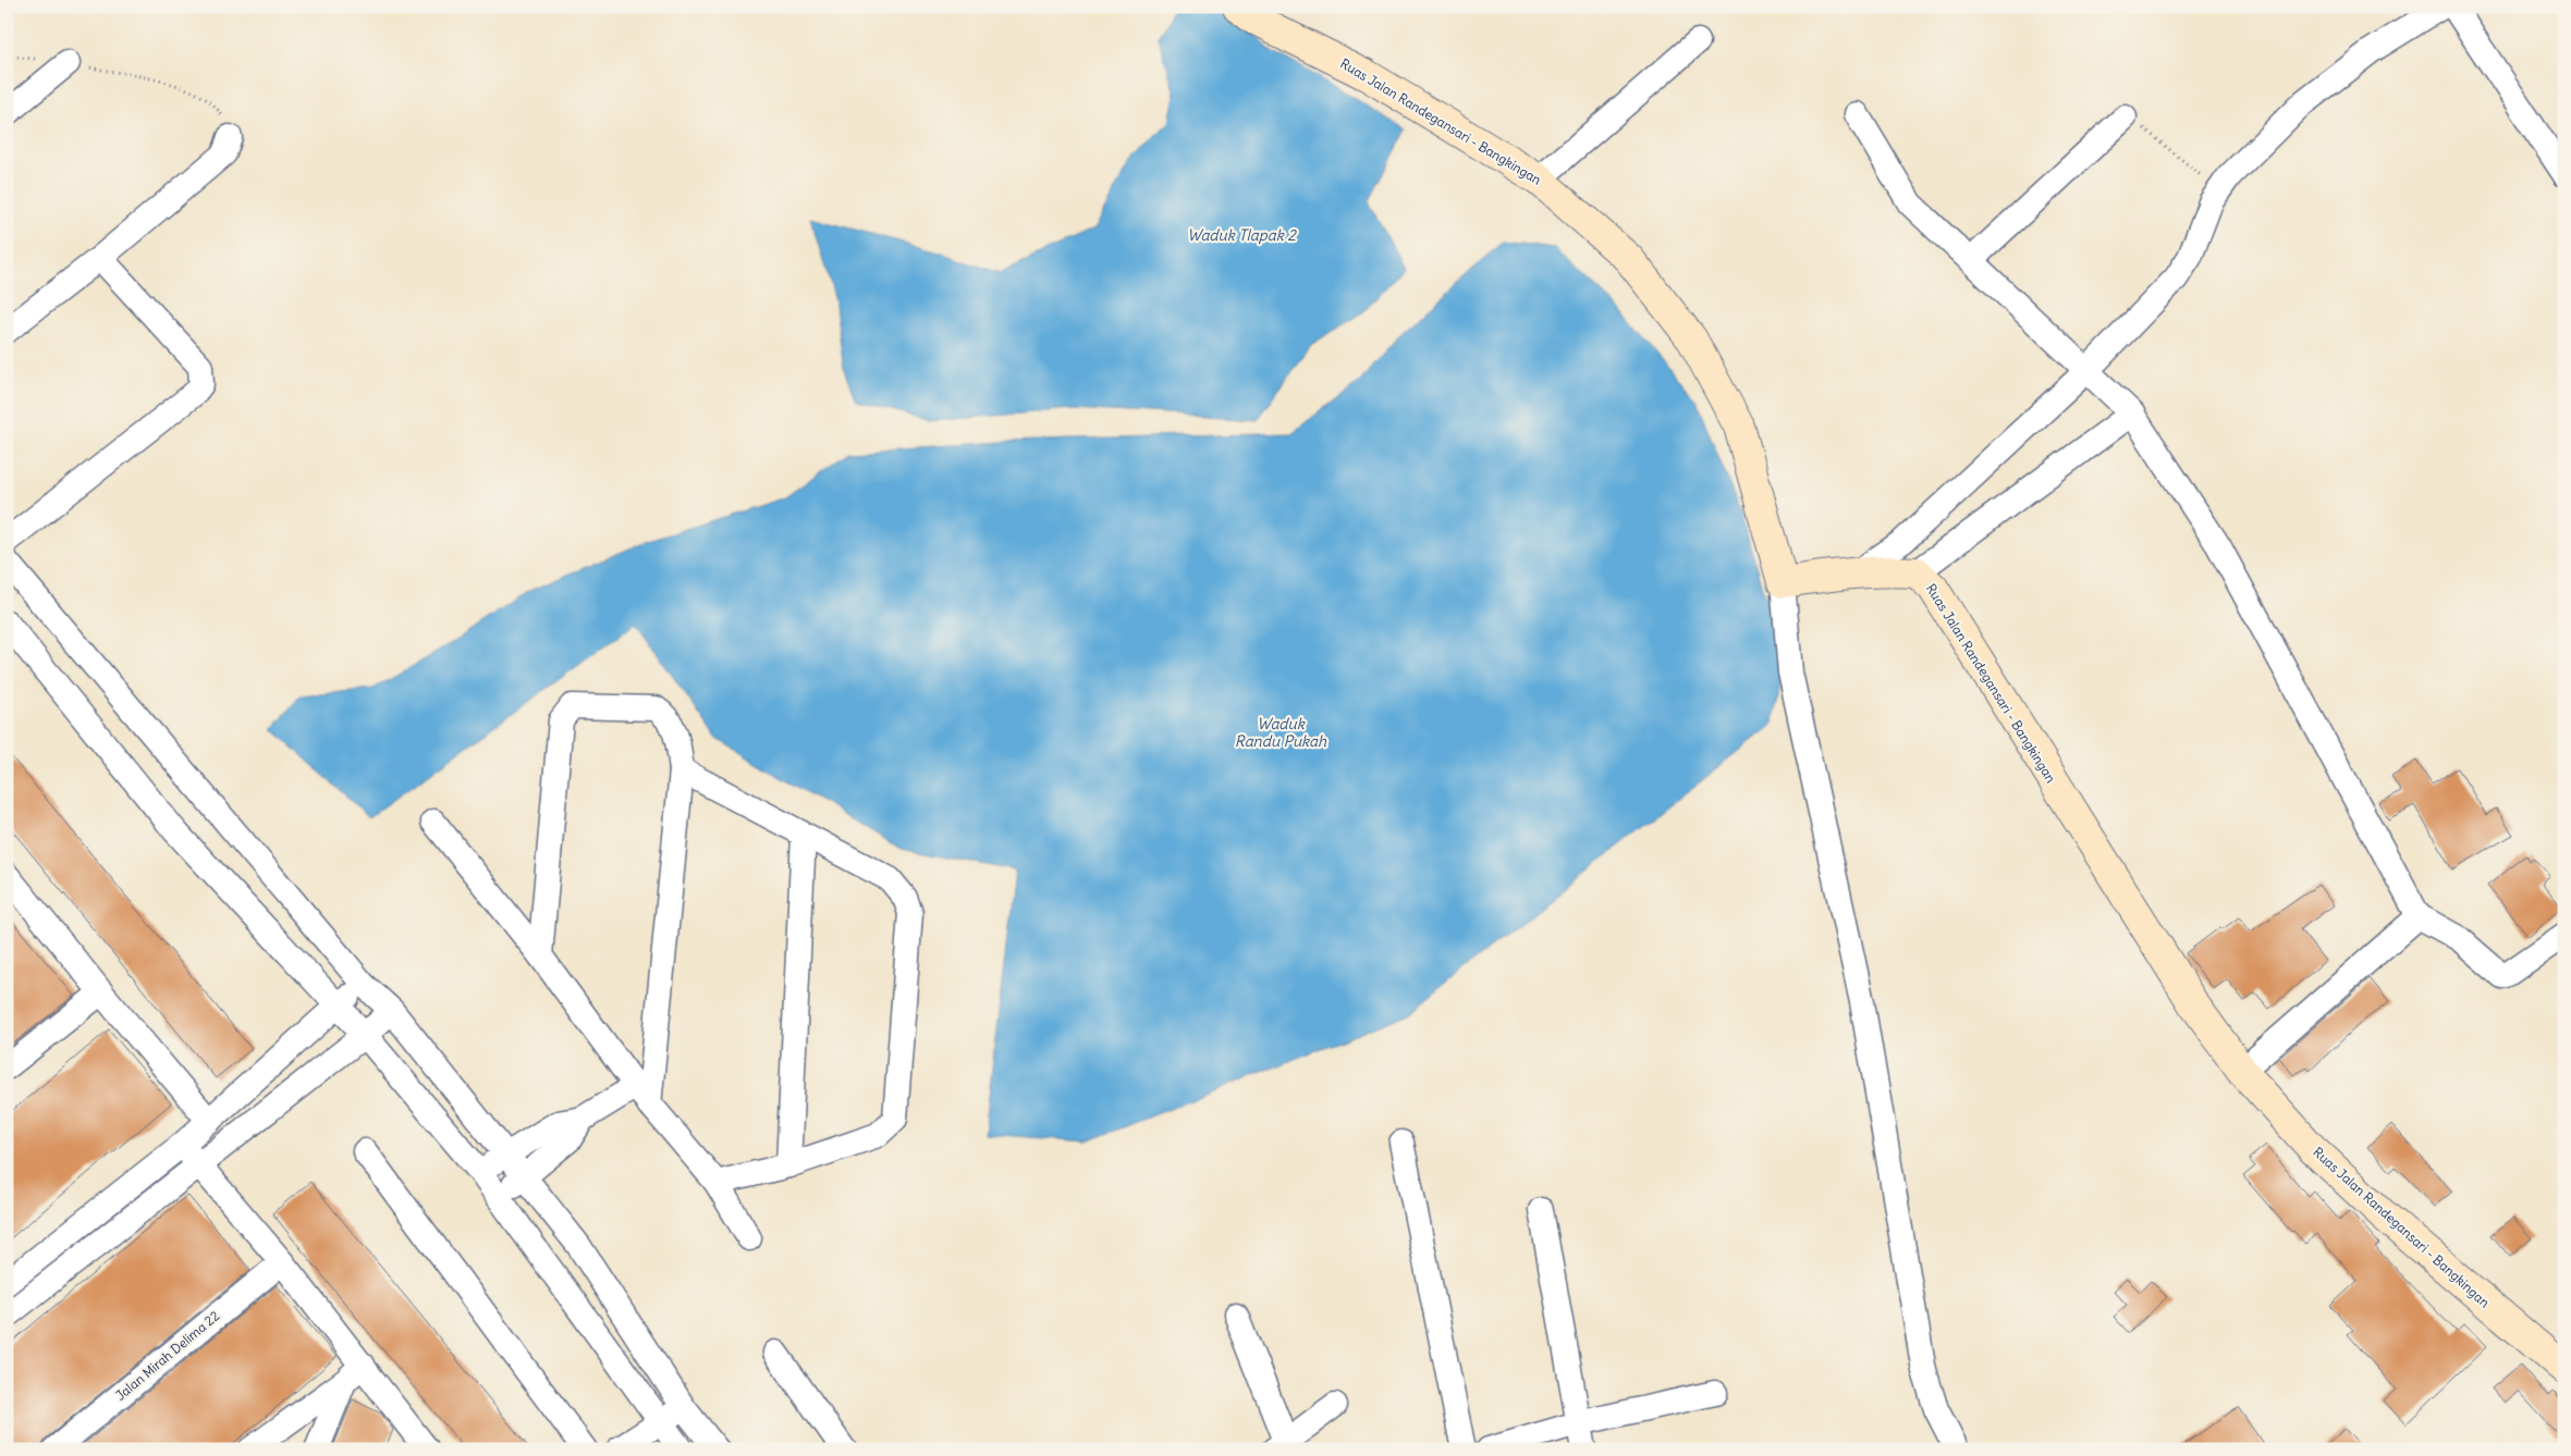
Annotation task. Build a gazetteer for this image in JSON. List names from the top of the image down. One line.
{"streets":{"main road":["Ruas Jalan Randegansari - Bangkingan"],"street":["Jalan Mirah Delima 22"]},"water":["Waduk Tlapak 2","Waduk Randu Pukah"]}
